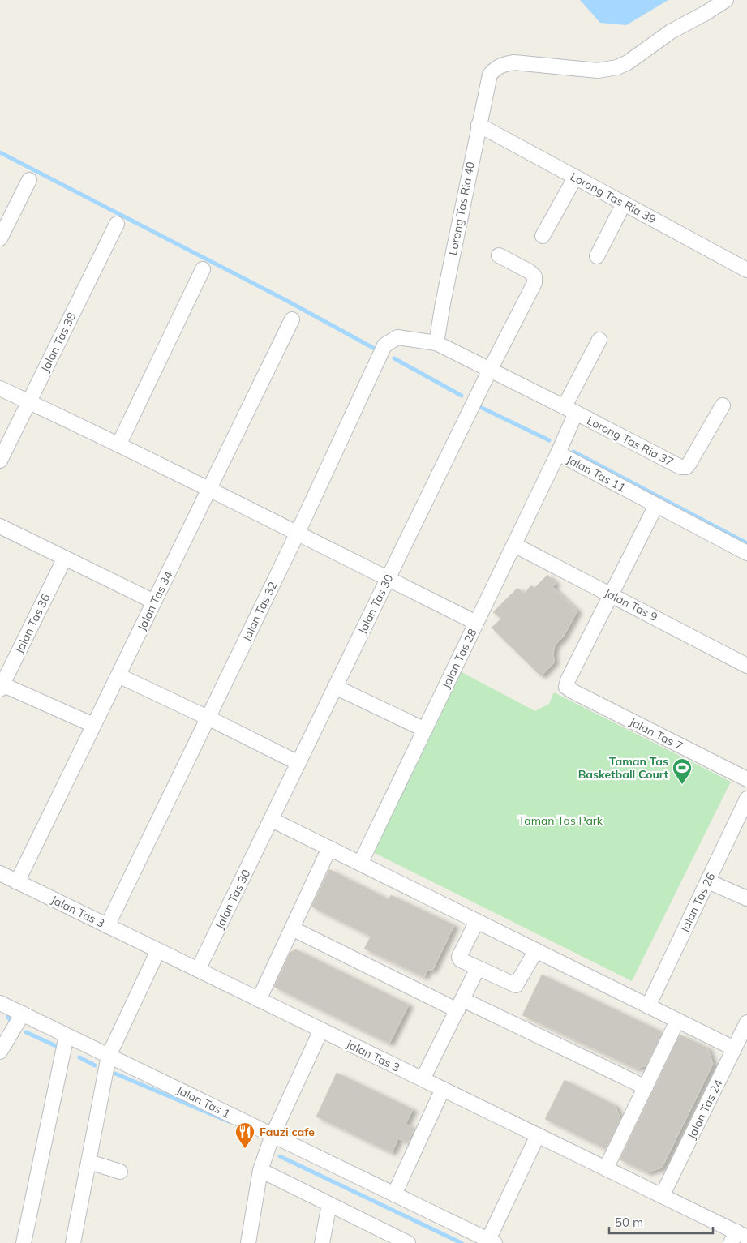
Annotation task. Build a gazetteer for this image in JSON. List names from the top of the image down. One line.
{"streets":{"street":["Lorong Tas Ria 39","Lorong Tas Ria 40","Jalan Tas 38","Lorong Tas Ria 37","Jalan Tas 11","Jalan Tas 34","Jalan Tas 30","Jalan Tas 9","Jalan Tas 32","Jalan Tas 36","Jalan Tas 28","Jalan Tas 7","Jalan Tas 26","Jalan Tas 3","Jalan Tas 1","Jalan Tas 24"]},"crossings":[["Lorong Tas Ria 39","Lorong Tas Ria 40"],["Lorong Tas Ria 40","Jalan Tas 32"],["Lorong Tas Ria 37","Jalan Tas 11"],["Jalan Tas 11","Jalan Tas 28"],["Jalan Tas 34","Jalan Tas 3"],["Jalan Tas 30","Jalan Tas 3"],["Jalan Tas 9","Jalan Tas 28"],["Jalan Tas 9","Jalan Tas 7"],["Jalan Tas 32","Jalan Tas 3"],["Jalan Tas 3","Jalan Tas 24"]],"parks":["Taman Tas Park"],"places":{"sports":["Taman Tas Basketball Court"],"restaurant":["Fauzi cafe"]},"scale_bar":"50 m"}
